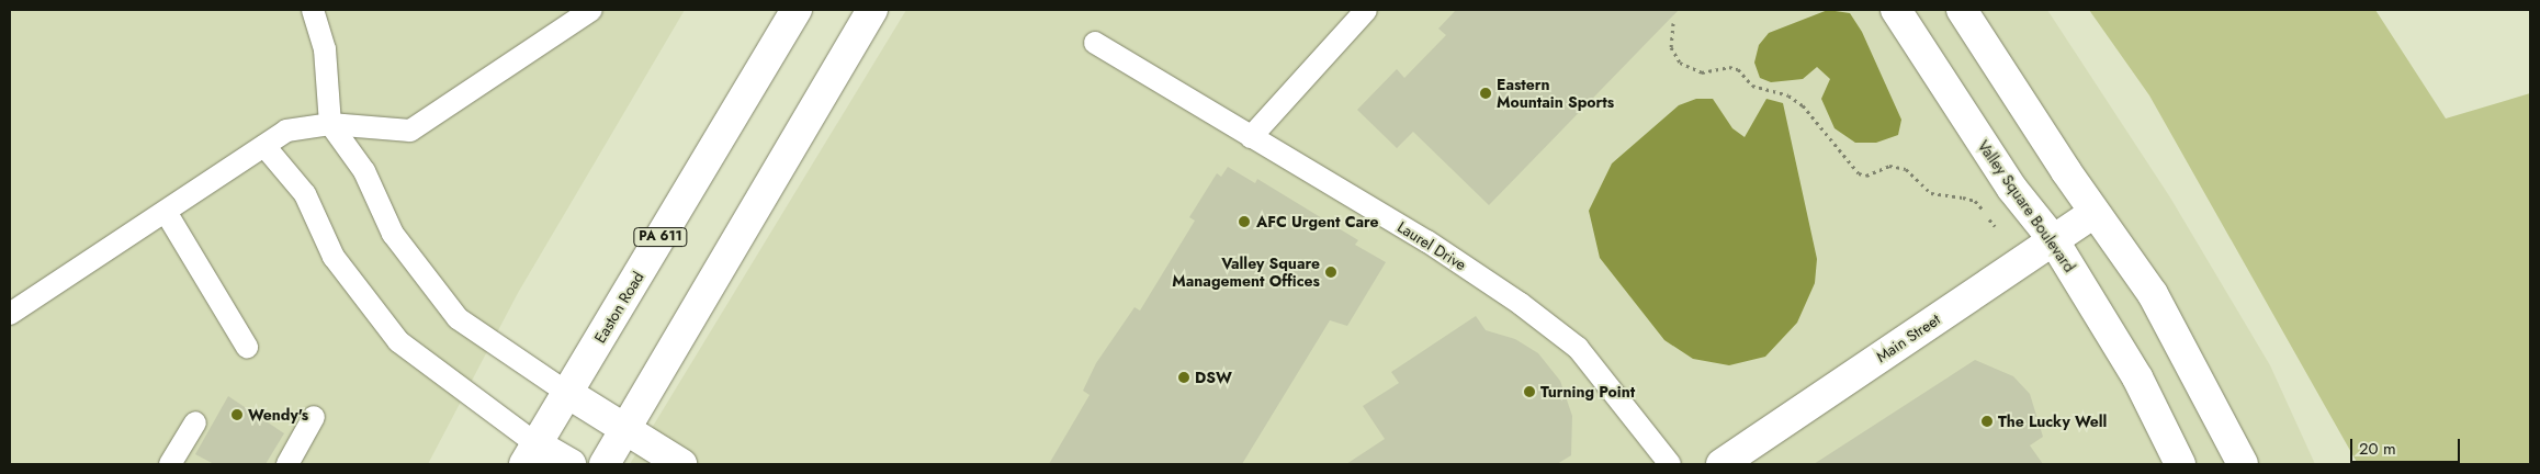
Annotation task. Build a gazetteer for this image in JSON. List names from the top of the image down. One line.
{"streets":{"main road":["Valley Square Boulevard","PA 611","Easton Road","Main Street"],"lane":["Laurel Drive"]},"crossings":[["Valley Square Boulevard","Main Street"]],"places":["Eastern Mountain Sports","AFC Urgent Care","Valley Square Management Offices","DSW","Turning Point","Wendy's","The Lucky Well"],"scale_bar":"20 m"}
